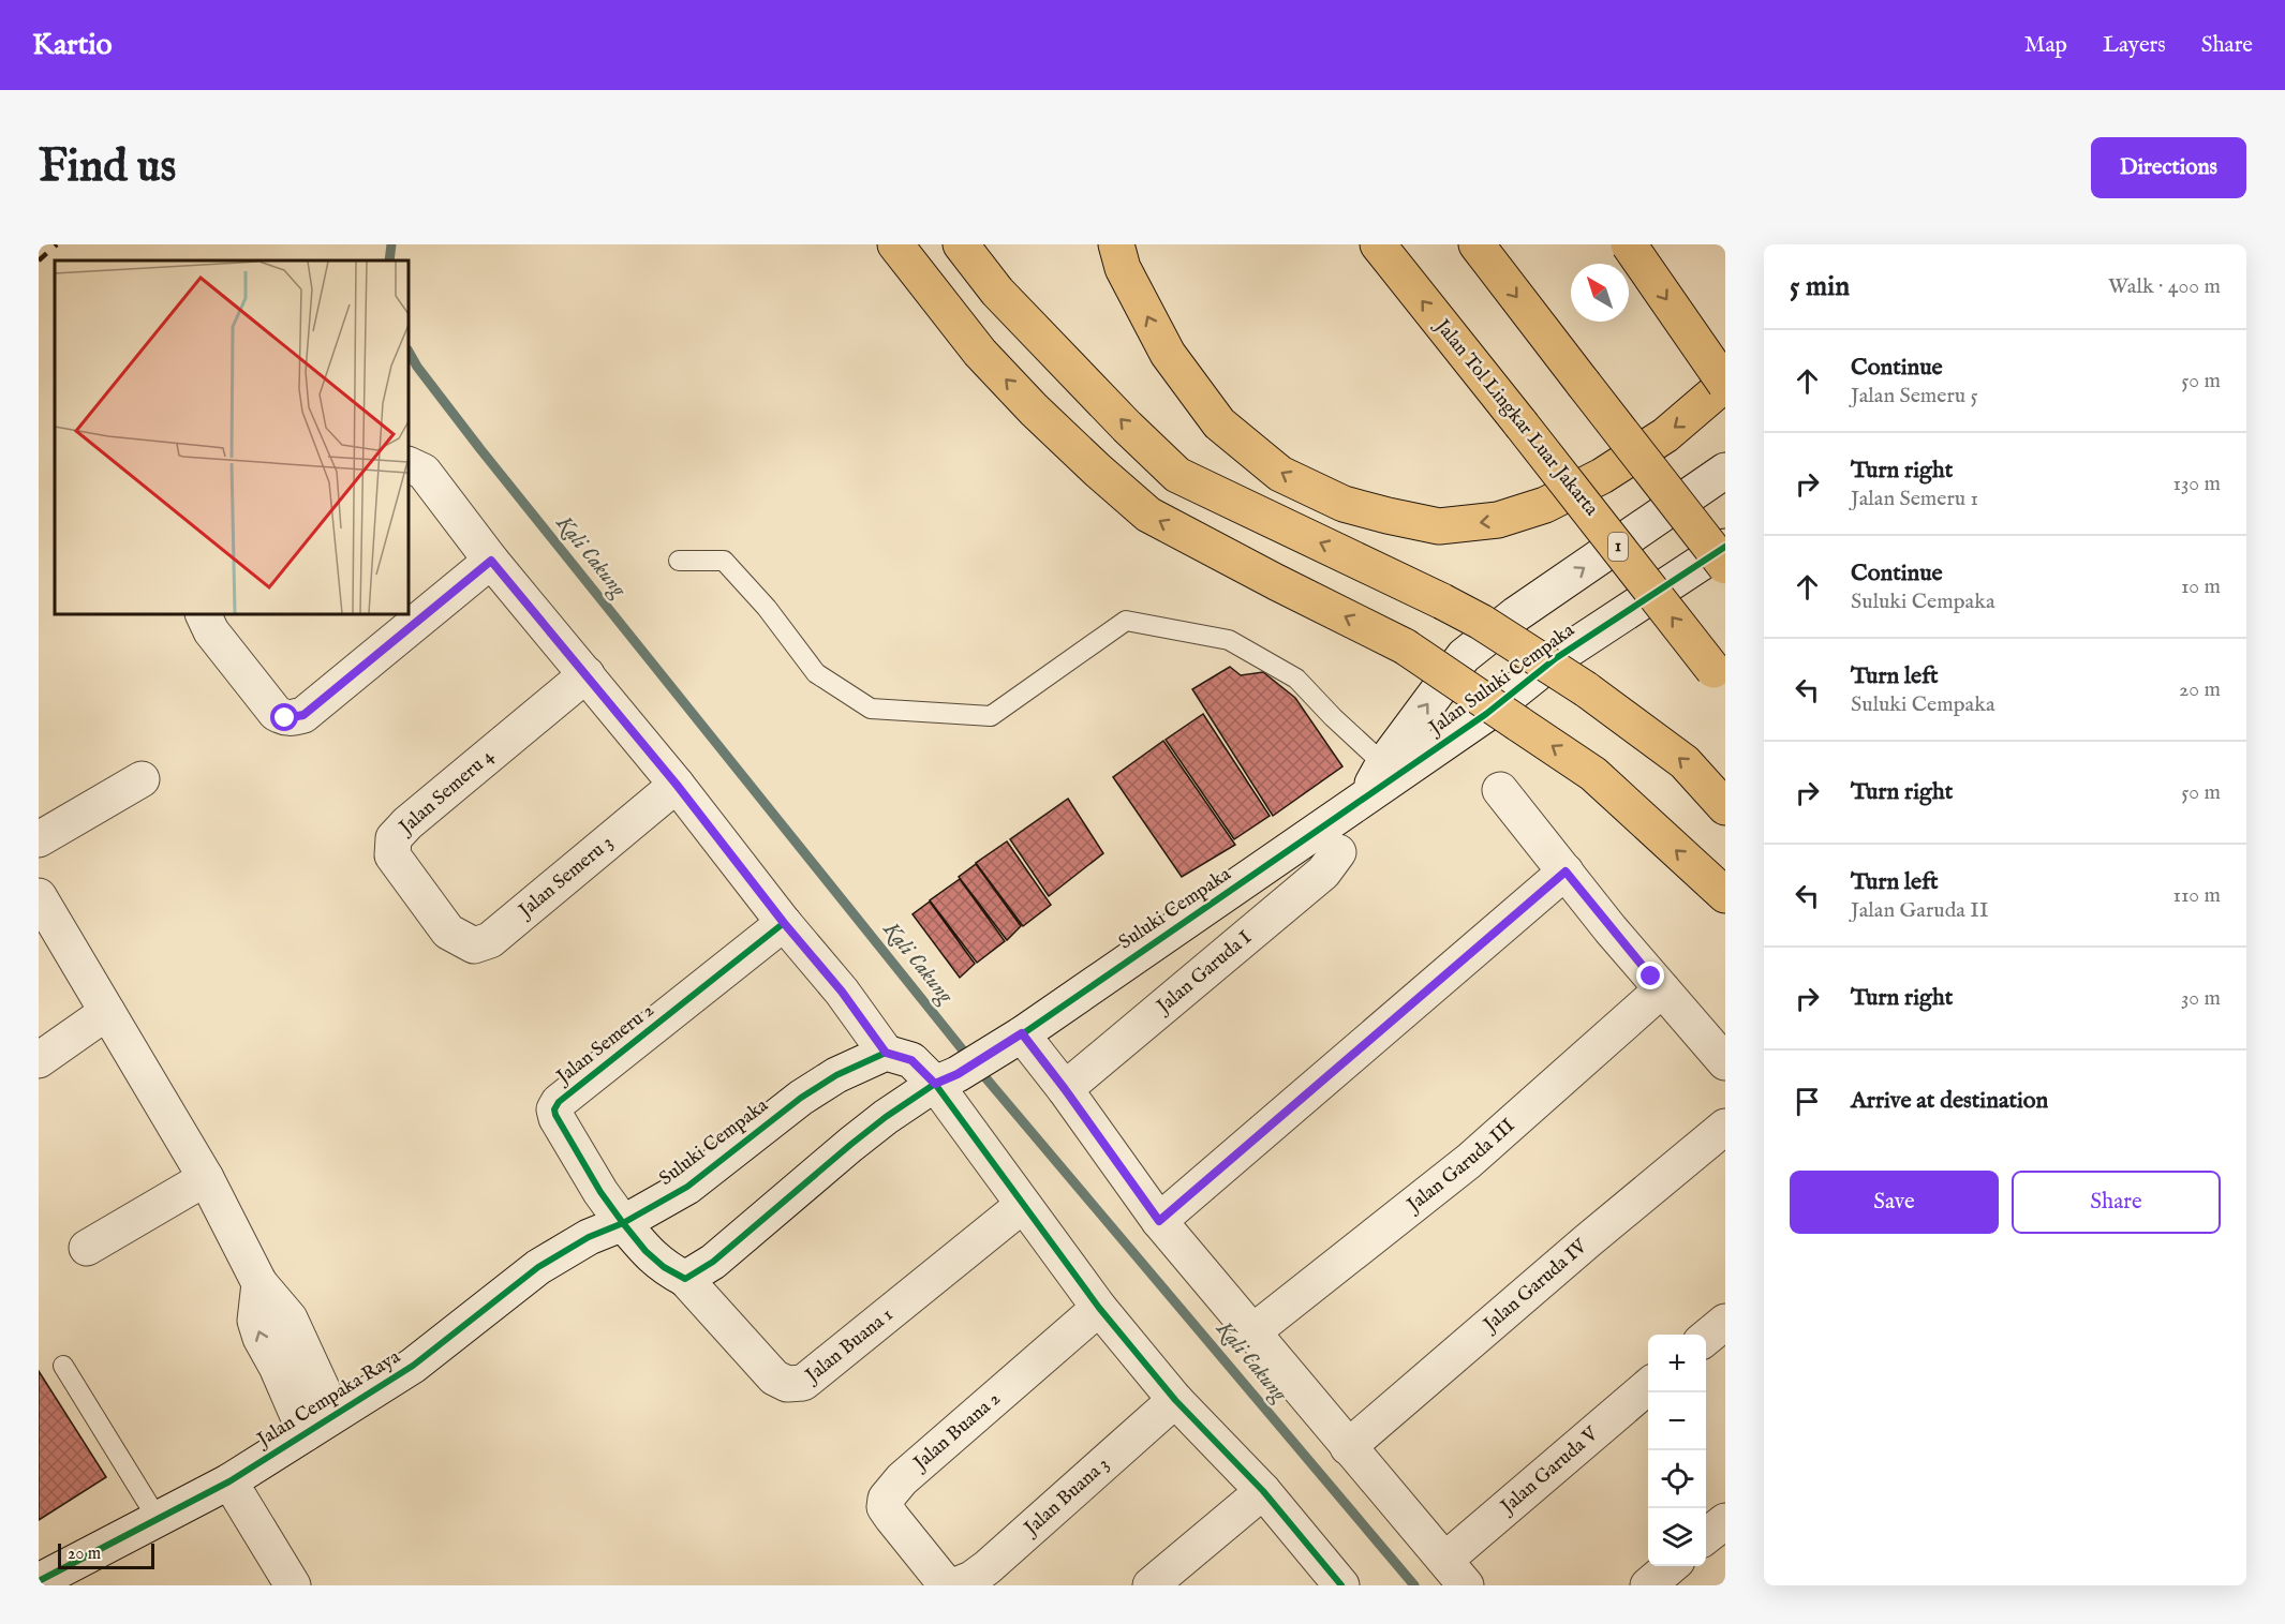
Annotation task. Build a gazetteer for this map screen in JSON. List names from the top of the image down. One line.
{"streets":{"highway":["Jalan Tol Lingkar Luar Jakarta","1"],"street":["Jalan Suluki Cempaka","Jalan Semeru 4","Jalan Semeru 3","Suluki Cempaka","Jalan Garuda I","Jalan Semeru 2","Jalan Garuda III","Jalan Garuda IV","Jalan Buana 1","Jalan Cempaka Raya","Jalan Buana 2","Jalan Garuda V","Jalan Buana 3"]},"crossings":[["Jalan Suluki Cempaka","Suluki Cempaka"],["Jalan Semeru 4","Jalan Semeru 3"],["Suluki Cempaka","Jalan Semeru 2"],["Suluki Cempaka","Jalan Buana 1"],["Suluki Cempaka","Jalan Cempaka Raya"],["Jalan Semeru 2","Jalan Cempaka Raya"],["Jalan Buana 2","Jalan Buana 3"]],"water":["Kali Cakung"],"scale_bar":"20 m","north":"top left","page":{"header":"Kartio","nav":["Map","Layers","Share"],"buttons":["Directions",["Save","Share"]],"title":"Find us","heading":["5 min","Walk · 400 m"],"list":[["Continue","Jalan Semeru 5","50 m"],["Turn right","Jalan Semeru 1","130 m"],["Continue","Suluki Cempaka","10 m"],["Turn left","Suluki Cempaka","20 m"],["Turn right","50 m"],["Turn left","Jalan Garuda II","110 m"],["Turn right","30 m"],"Arrive at destination"],"map_buttons":["+","−"],"scale":"20 m"}}
